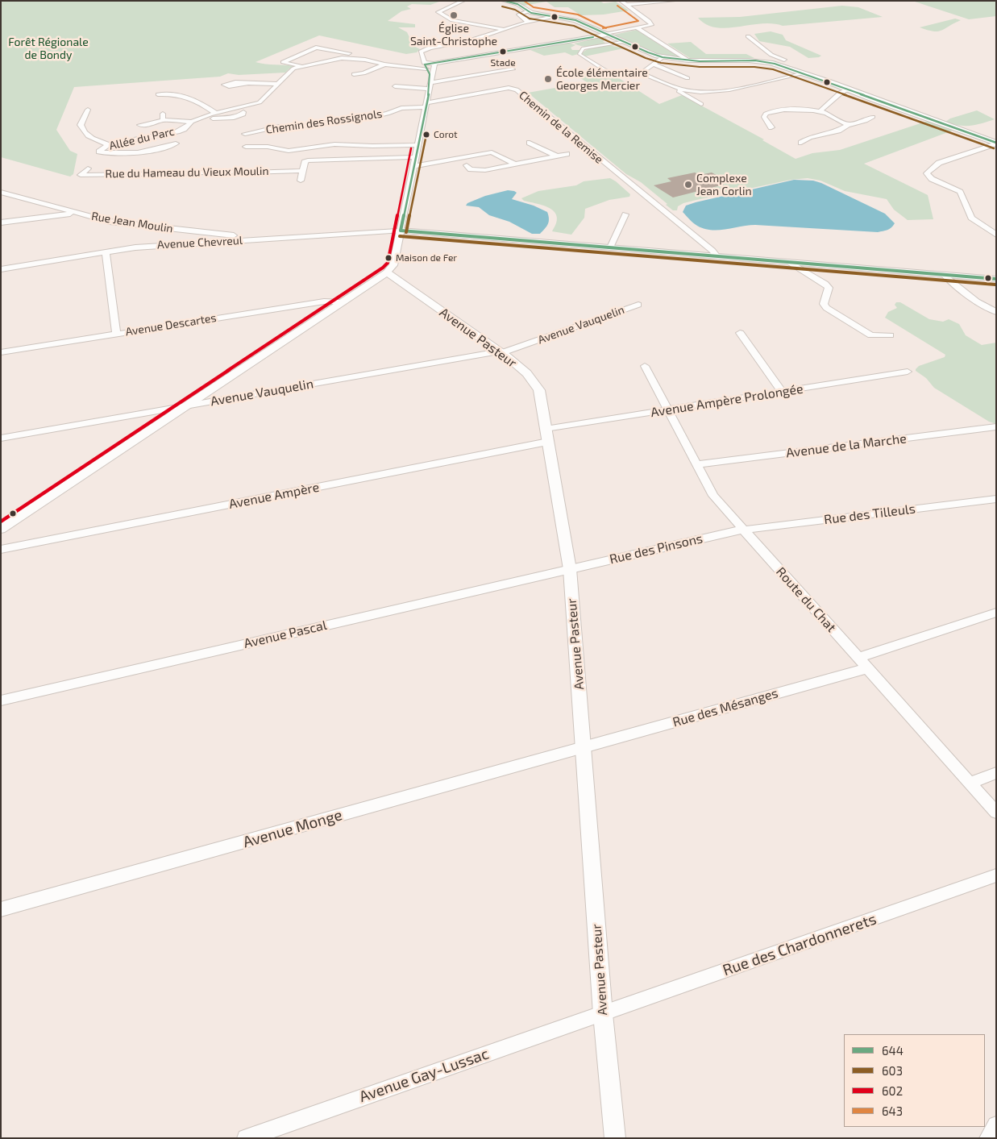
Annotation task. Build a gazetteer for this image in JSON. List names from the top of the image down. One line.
{"streets":{"street":["Chemin des Rossignols","Chemin de la Remise","Allée du Parc","Rue du Hameau du Vieux Moulin","Rue Jean Moulin","Avenue Chevreul","Avenue Descartes","Avenue Vauquelin","Avenue Pasteur","Avenue Ampère Prolongée","Avenue de la Marche","Avenue Ampère","Rue des Tilleuls","Rue des Pinsons","Route du Chat","Avenue Pascal","Rue des Mésanges","Avenue Monge","Rue des Chardonnerets","Avenue Gay-Lussac"]},"crossings":[["Chemin des Rossignols","Chemin de la Remise"],["Rue Jean Moulin","Avenue Chevreul"],["Avenue Vauquelin","Avenue Pasteur"],["Avenue Pasteur","Avenue Ampère Prolongée"],["Avenue Pasteur","Avenue Ampère"],["Avenue Pasteur","Rue des Pinsons"],["Avenue Pasteur","Avenue Pascal"],["Avenue Pasteur","Rue des Mésanges"],["Avenue Pasteur","Avenue Monge"],["Avenue Pasteur","Rue des Chardonnerets"],["Avenue Pasteur","Avenue Gay-Lussac"],["Avenue Ampère Prolongée","Route du Chat"],["Avenue de la Marche","Route du Chat"],["Rue des Tilleuls","Rue des Pinsons"],["Rue des Tilleuls","Route du Chat"],["Rue des Pinsons","Route du Chat"],["Rue des Pinsons","Avenue Pascal"],["Route du Chat","Rue des Mésanges"],["Rue des Mésanges","Avenue Monge"],["Rue des Chardonnerets","Avenue Gay-Lussac"]],"parks":["Forêt Régionale de Bondy"],"places":["Église Saint-Christophe","Stade","École élémentaire Georges Mercier","Corot","Complexe Jean Corlin","Maison de Fer"],"lines":["transit line 644","transit line 643","transit line 603","transit line 602"],"legend":["644","603","602","643"]}
